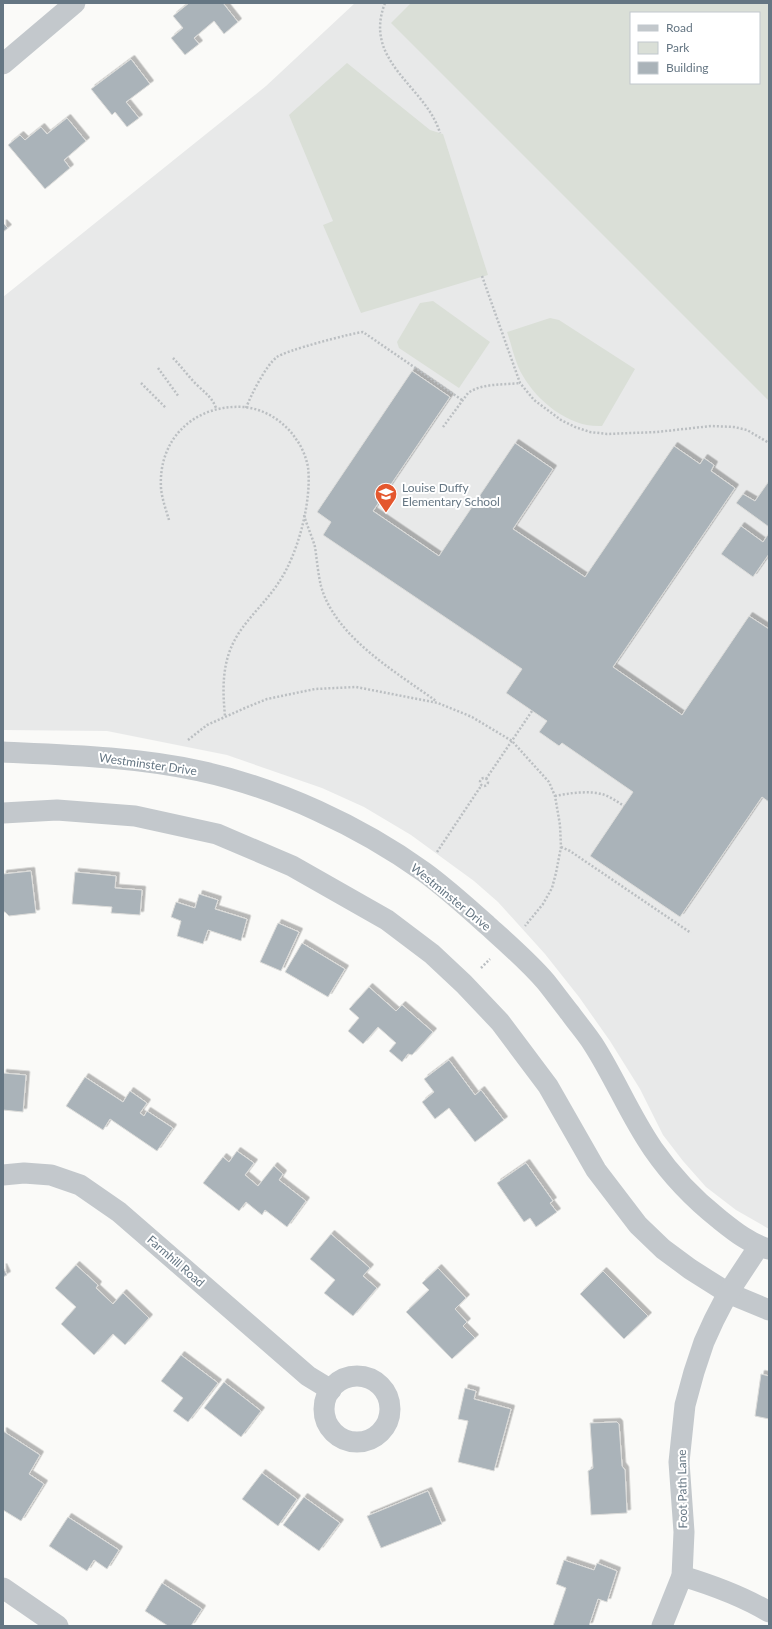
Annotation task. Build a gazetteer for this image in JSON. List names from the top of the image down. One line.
{"streets":{"street":["Westminster Drive","Farmhill Road","Foot Path Lane"]},"crossings":[["Westminster Drive","Foot Path Lane"]],"places":{"school or university":["Louise Duffy Elementary School"]},"legend":["Road","Park","Building"]}
